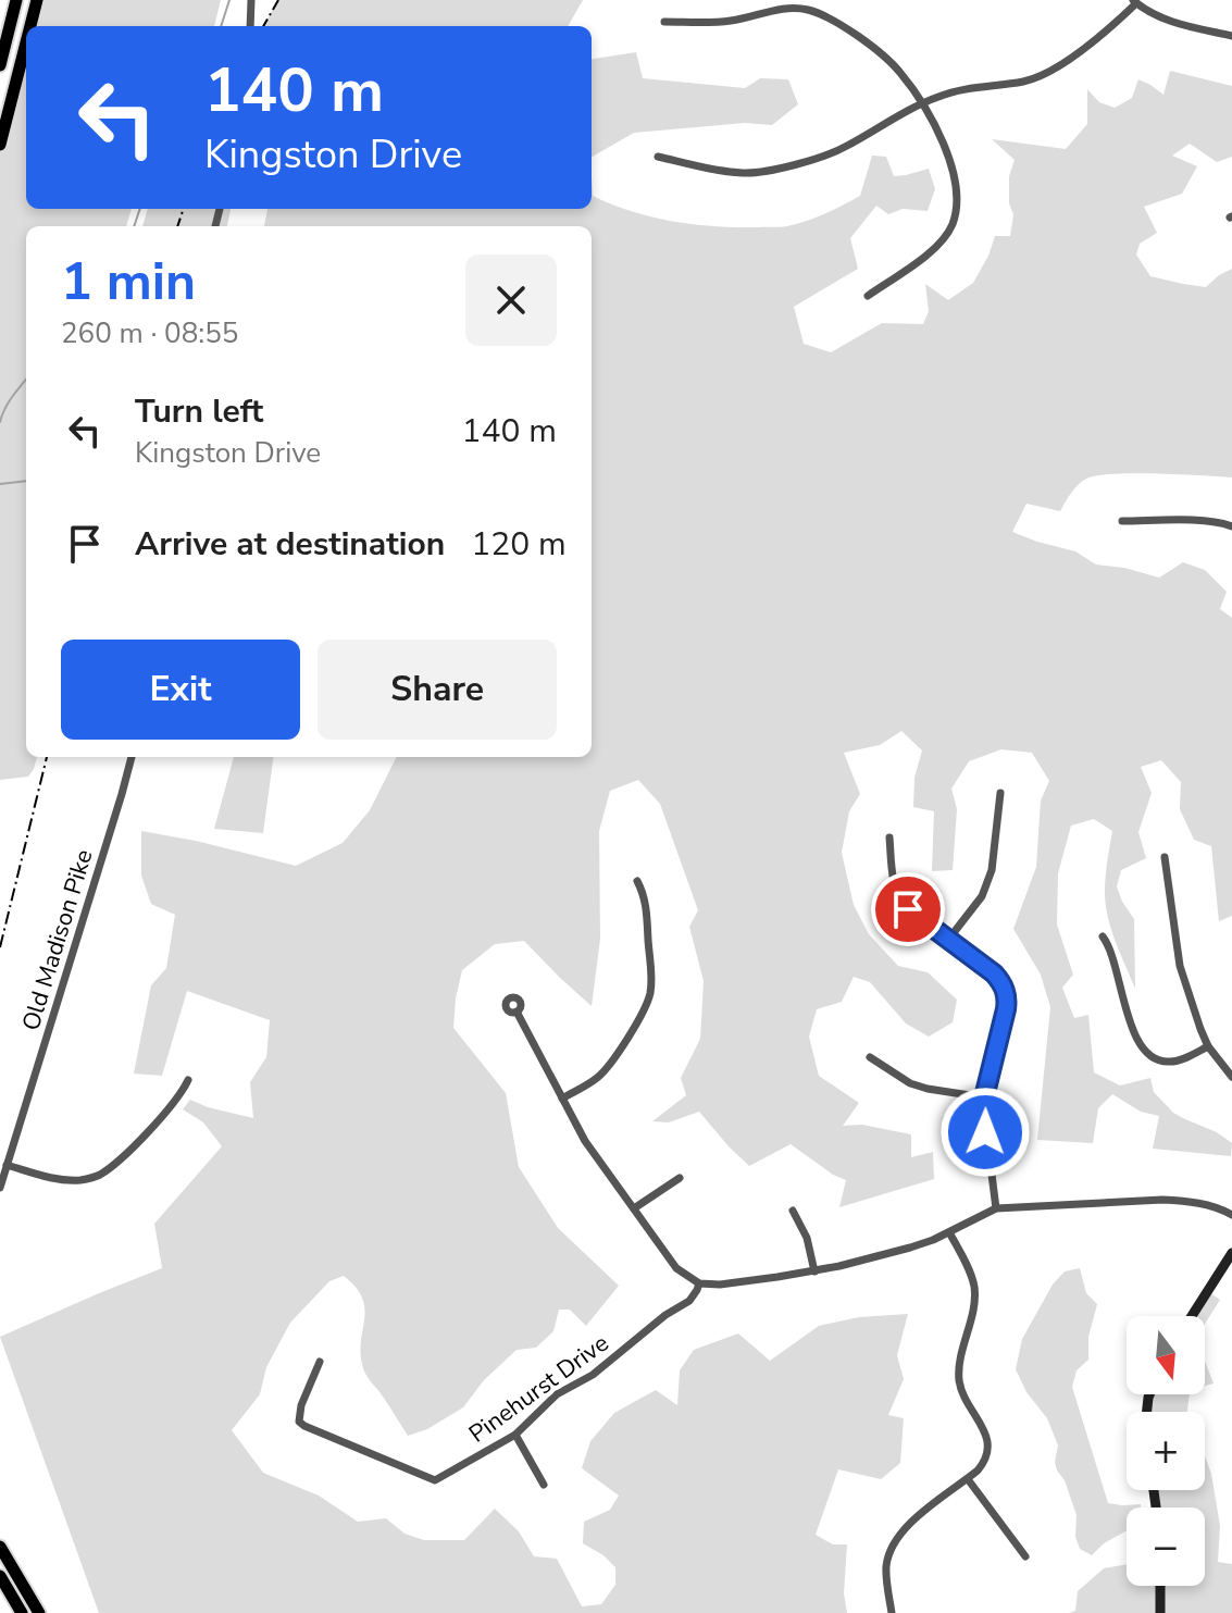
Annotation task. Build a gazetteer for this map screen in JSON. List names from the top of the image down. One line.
{"streets":{"street":["Old Madison Pike","Pinehurst Drive"]},"north":"bottom","page":{"turn":["140 m","Kingston Drive"],"heading":["1 min","260 m · 08:55"],"list":[{"name":"Turn left","note":"Kingston Drive","value":"140 m"},{"name":"Arrive at destination","value":"120 m"}],"buttons":["Exit","Share"],"map_buttons":["+","−"]}}
